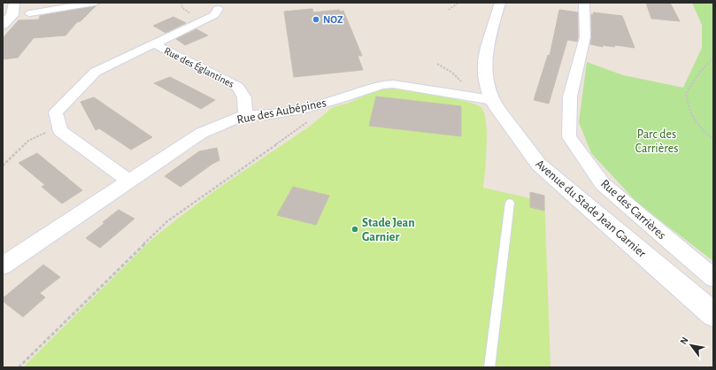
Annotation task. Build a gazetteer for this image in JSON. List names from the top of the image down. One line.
{"streets":{"main road":["Avenue du Stade Jean Garnier"],"street":["Rue des Églantines","Rue des Aubépines","Rue des Carrières"]},"crossings":[["Rue des Églantines","Rue des Aubépines"],["Rue des Aubépines","Avenue du Stade Jean Garnier"]],"parks":["Parc des Carrières"],"places":["NOZ","Stade Jean Garnier"],"north":"top left"}
